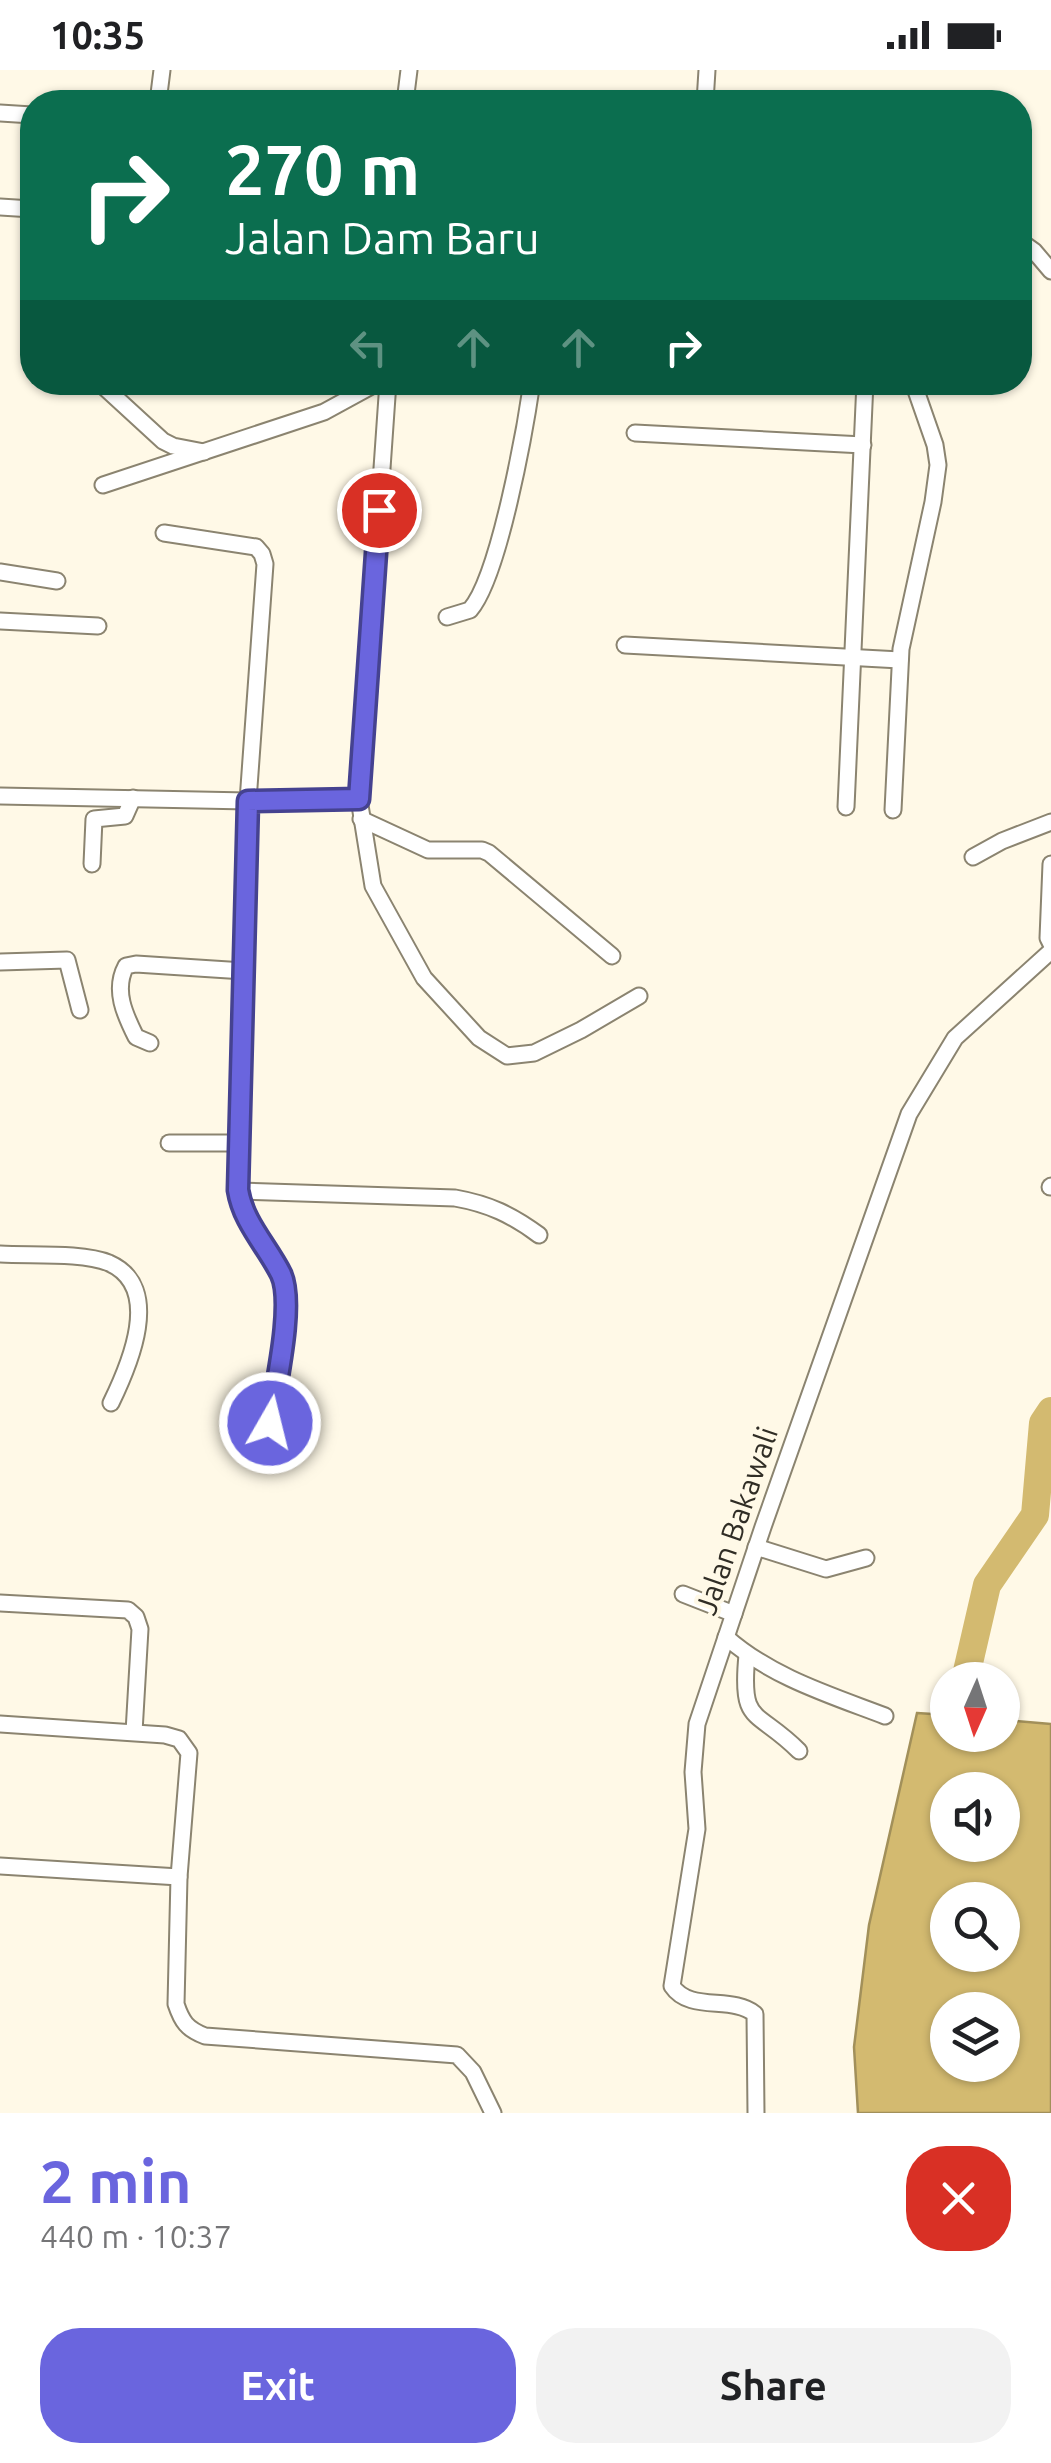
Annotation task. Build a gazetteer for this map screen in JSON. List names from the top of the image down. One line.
{"streets":{"street":["Jalan Bakawali"]},"north":"bottom","page":{"status":"10:35","turn":["270 m","Jalan Dam Baru"],"heading":["2 min","440 m · 10:37"],"buttons":["Exit","Share"]}}
